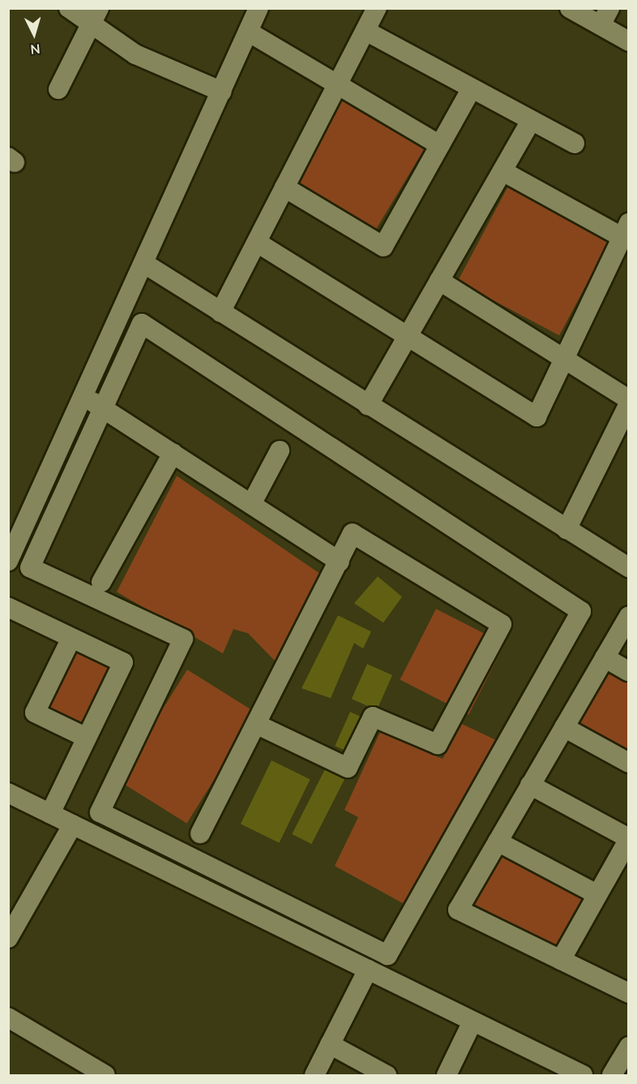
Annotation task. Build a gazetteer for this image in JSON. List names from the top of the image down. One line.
{"north":"bottom"}
